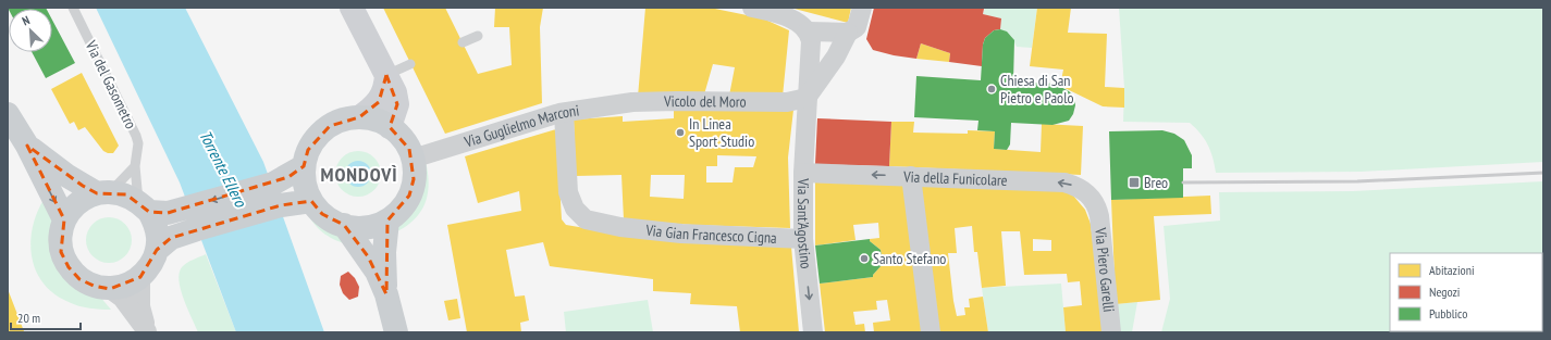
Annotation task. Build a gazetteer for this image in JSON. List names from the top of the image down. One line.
{"streets":{"street":["Vicolo del Moro","Via Guglielmo Marconi","Via della Funicolare","Via Sant'Agostino","Via Gian Francesco Cigna","Via Piero Garelli"],"lane":["Via del Gasometro"]},"crossings":[["Vicolo del Moro","Via Guglielmo Marconi"],["Vicolo del Moro","Via Sant'Agostino"],["Via della Funicolare","Via Sant'Agostino"],["Via della Funicolare","Via Piero Garelli"],["Via Sant'Agostino","Via Gian Francesco Cigna"]],"one_way":["Via della Funicolare"],"districts":["MONDOVÌ"],"water":["Torrente Ellero"],"places":{"other":["Chiesa di San Pietro e Paolo","In Linea Sport Studio","Santo Stefano"],"transit":["Breo"]},"legend":["Abitazioni","Negozi","Pubblico"],"scale_bar":"20 m","north":"top left"}
